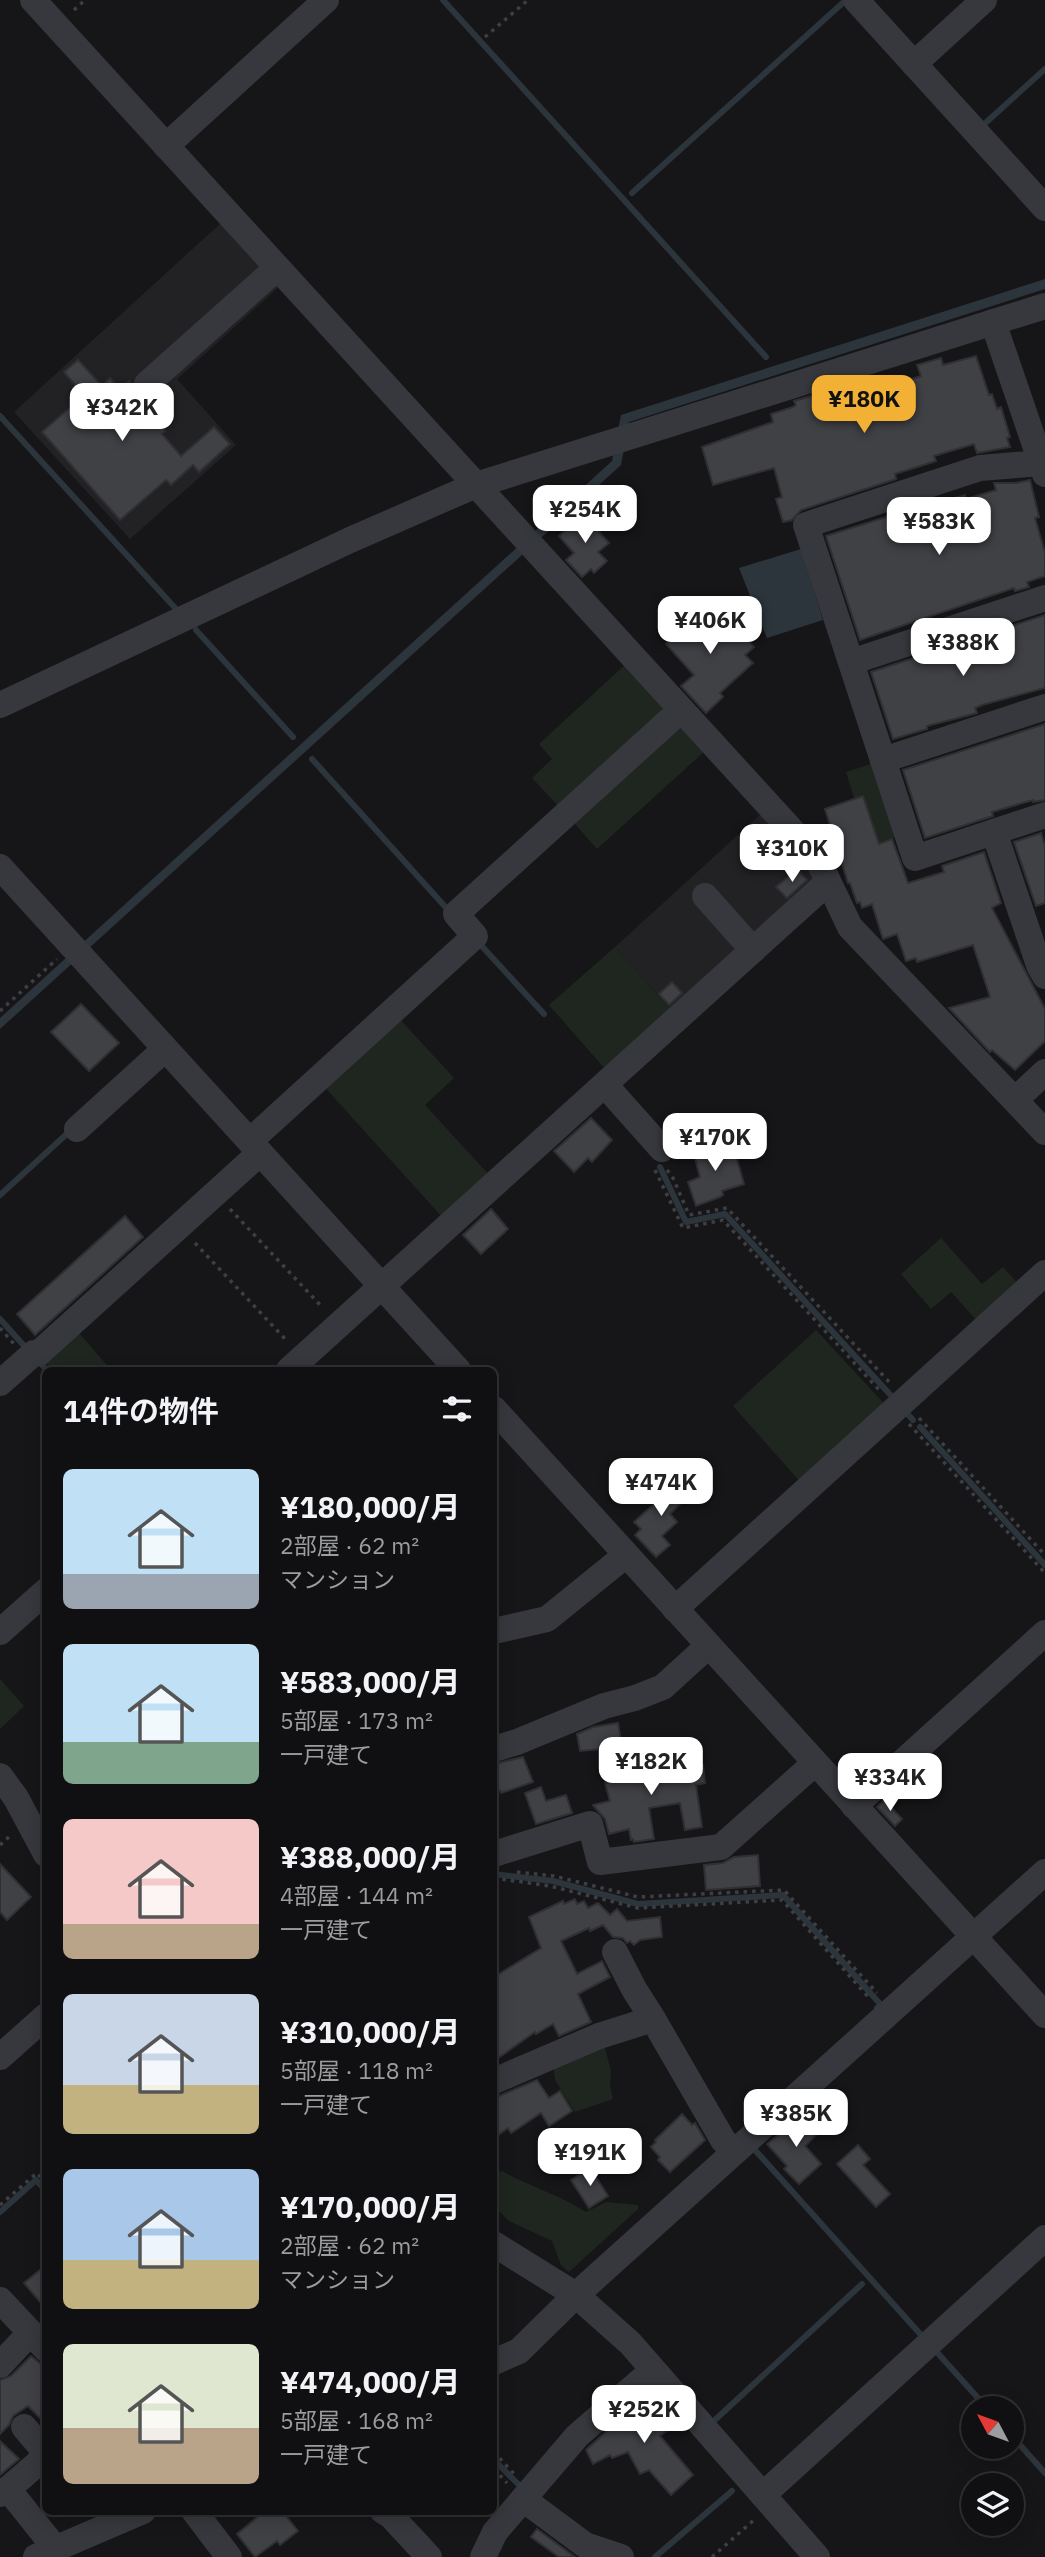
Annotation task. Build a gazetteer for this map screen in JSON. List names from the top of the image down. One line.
{"north":"top left","page":{"price":["¥180K","¥342K","¥254K","¥583K","¥406K","¥388K","¥310K","¥170K","¥474K","¥182K","¥334K","¥385K","¥191K","¥252K"],"heading":"14件の物件","list":[{"name":"¥180,000/月","note":"2部屋 · 62 m² · マンション"},{"name":"¥583,000/月","note":"5部屋 · 173 m² · 一戸建て"},{"name":"¥388,000/月","note":"4部屋 · 144 m² · 一戸建て"},{"name":"¥310,000/月","note":"5部屋 · 118 m² · 一戸建て"},{"name":"¥170,000/月","note":"2部屋 · 62 m² · マンション"},{"name":"¥474,000/月","note":"5部屋 · 168 m² · 一戸建て"}]}}
